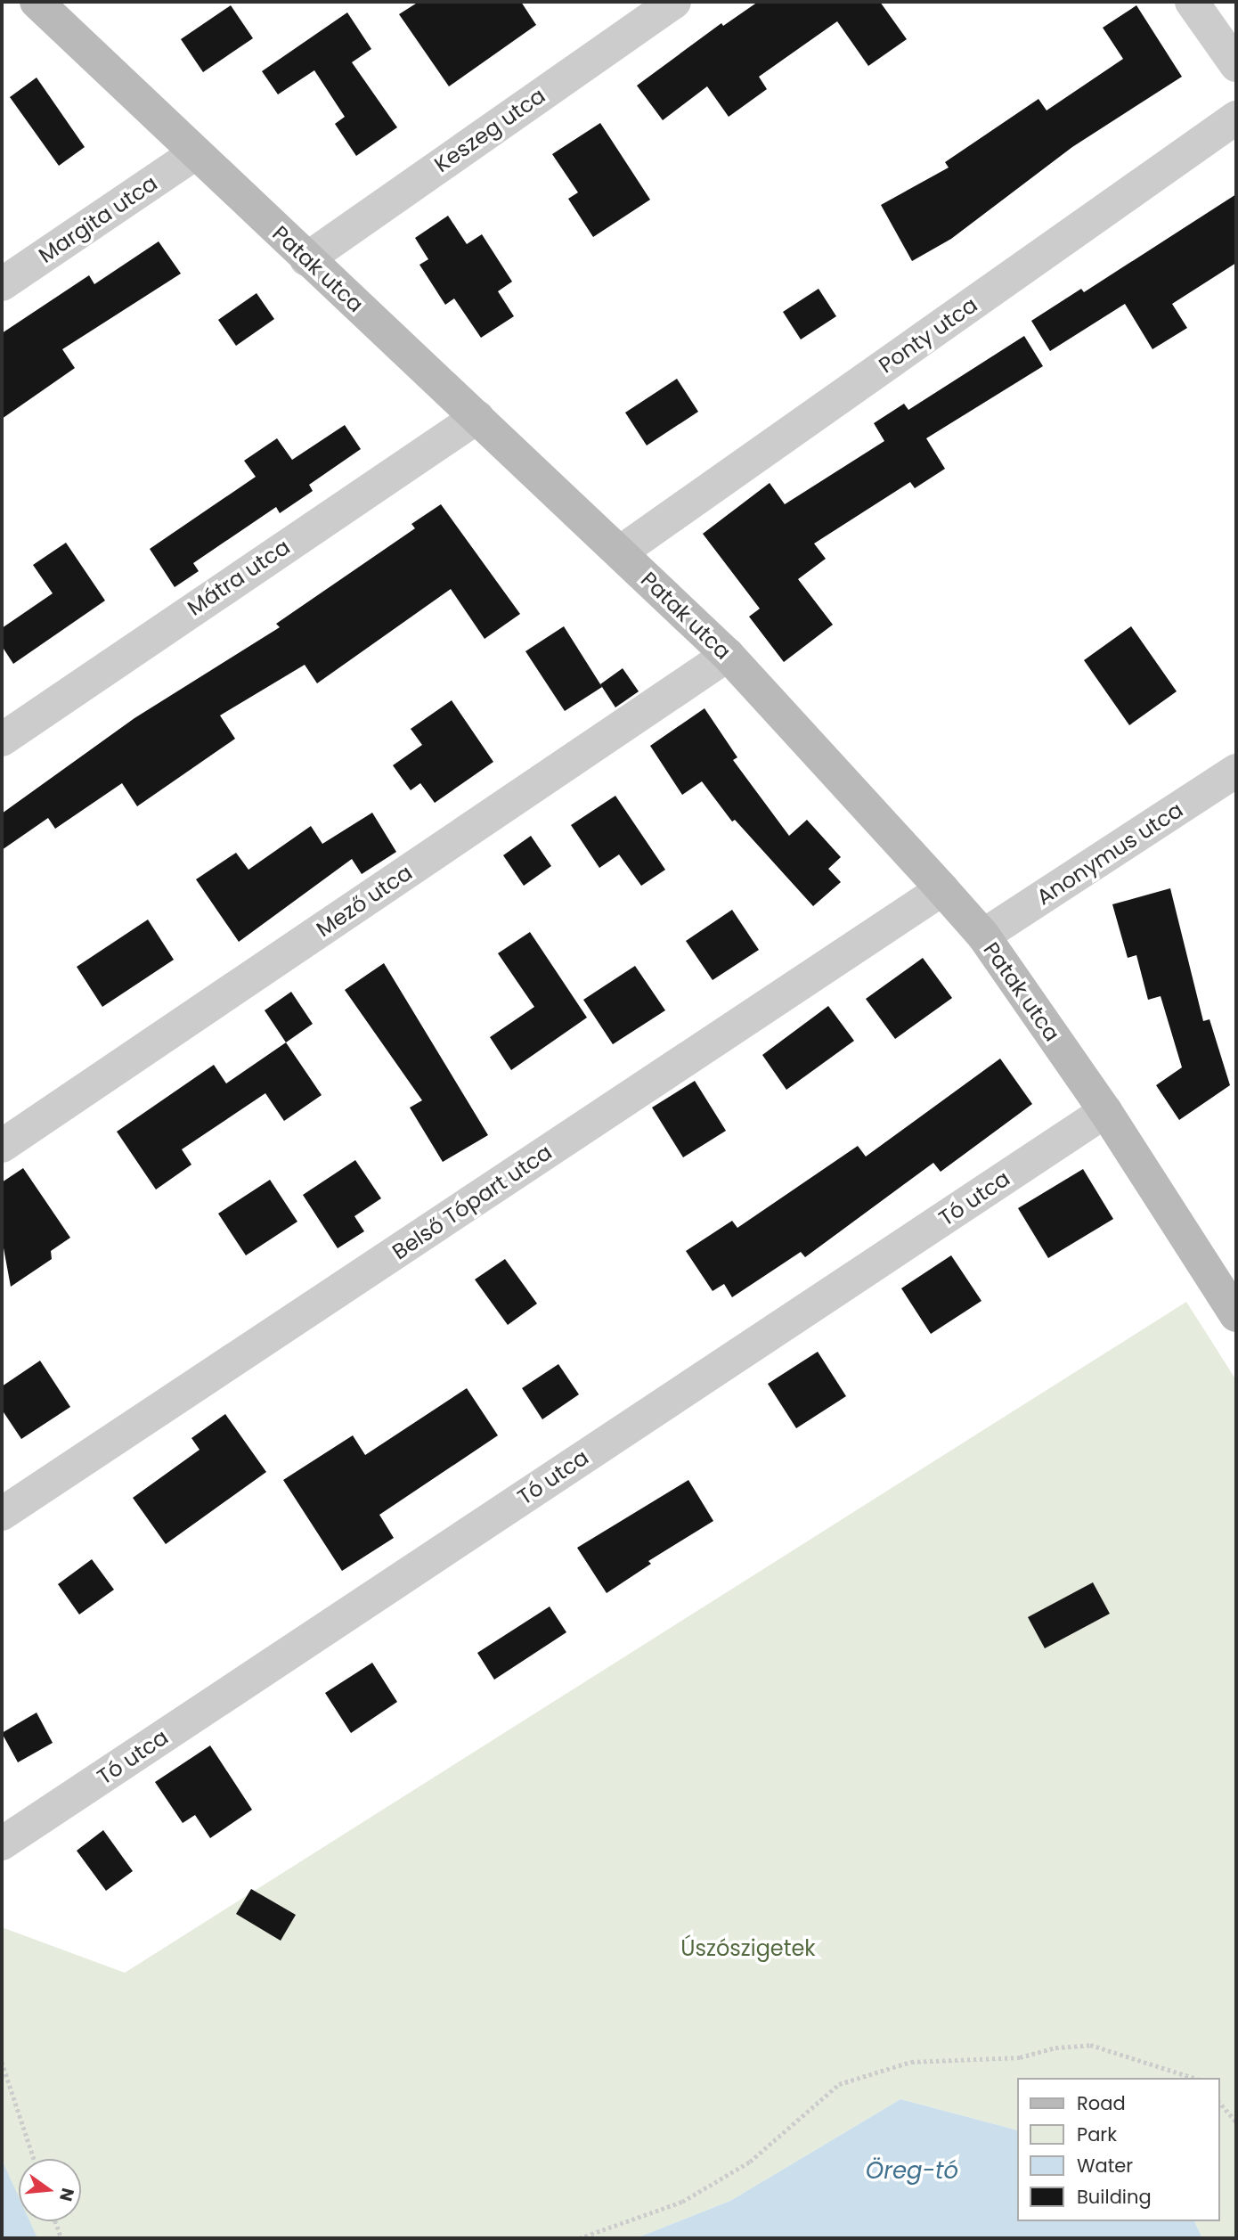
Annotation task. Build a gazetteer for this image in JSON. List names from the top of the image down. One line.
{"streets":{"street":["Keszeg utca","Margita utca","Patak utca","Ponty utca","Mátra utca","Anonymus utca","Mező utca","Tó utca","Belső Tópart utca"]},"crossings":[["Keszeg utca","Patak utca"],["Margita utca","Patak utca"],["Patak utca","Ponty utca"],["Patak utca","Mátra utca"],["Patak utca","Anonymus utca"],["Patak utca","Mező utca"],["Patak utca","Tó utca"],["Patak utca","Belső Tópart utca"]],"water":["Öreg-tó"],"parks":["Úszószigetek"],"legend":["Road","Park","Water","Building"],"north":"right"}
